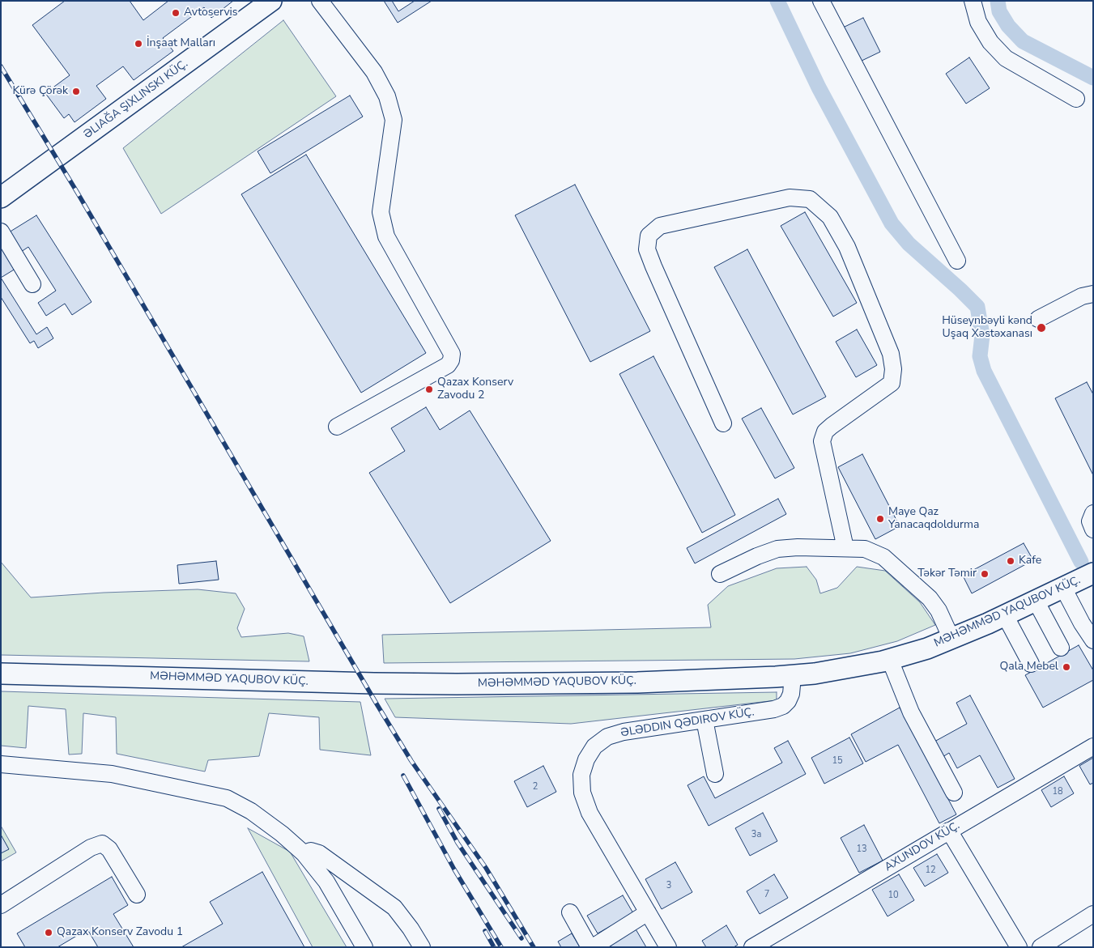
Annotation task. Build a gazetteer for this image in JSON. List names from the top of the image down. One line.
{"streets":{"main road":["MƏHƏMMƏD YAQUBOV KÜÇ."],"street":["ƏLƏDDIN QƏDIROV KÜÇ.","AXUNDOV KÜÇ."]},"crossings":[["MƏHƏMMƏD YAQUBOV KÜÇ.","ƏLƏDDIN QƏDIROV KÜÇ."]],"places":["Avtoservis","İnşaat Malları","Kürə Çörək","Hüseynbəyli kənd Uşaq Xəstəxanası","Qazax Konserv Zavodu 2","Maye Qaz Yanacaqdoldurma","Kafe","Təkər Təmir","Qala Mebel","Qazax Konserv Zavodu 1"],"house_numbers":["15","2","18","3a","13","12","3","7","10"]}
